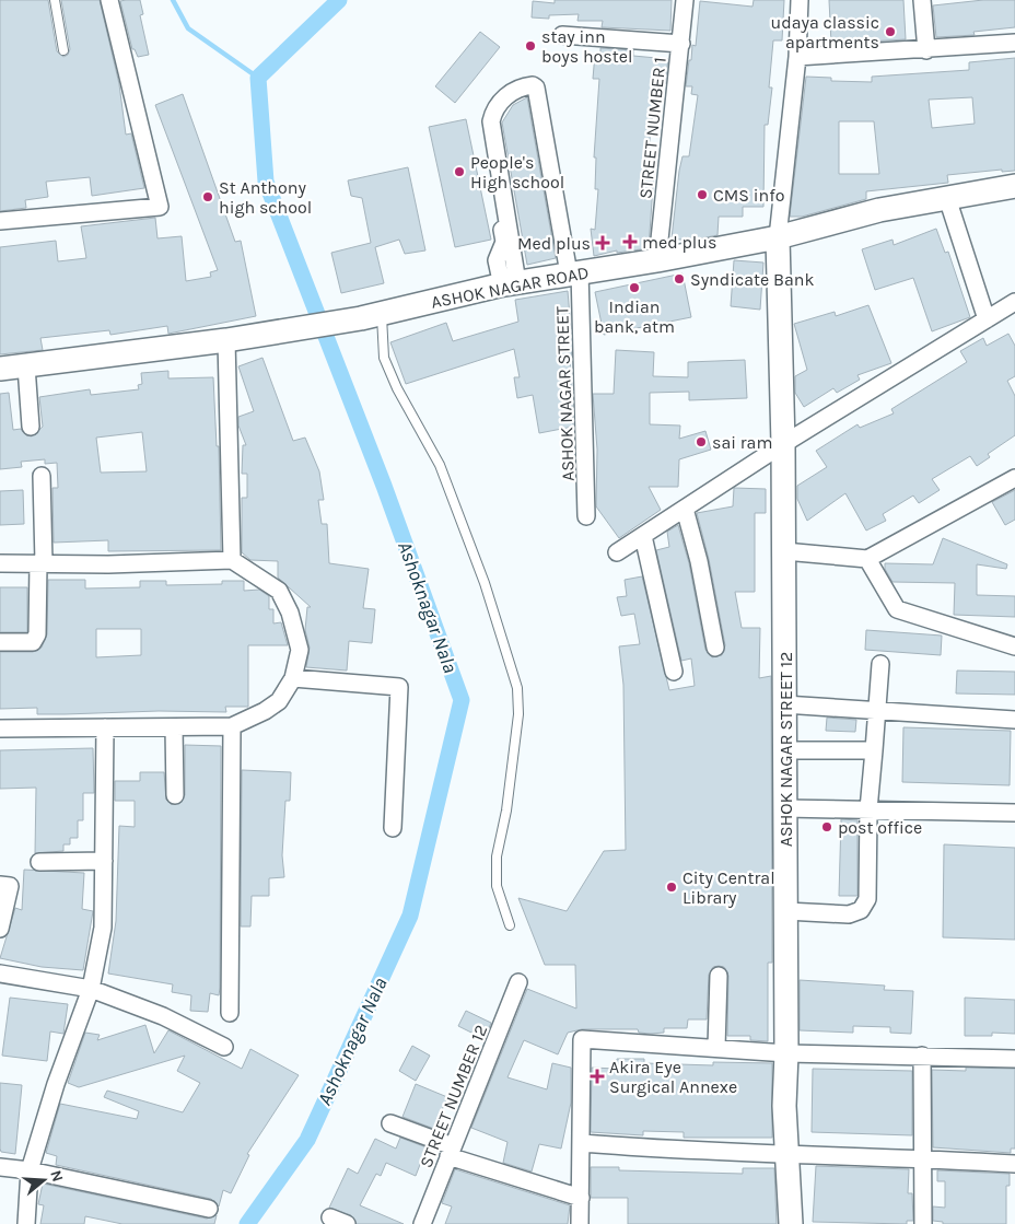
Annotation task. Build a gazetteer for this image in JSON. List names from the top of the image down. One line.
{"streets":{"main road":["ASHOK NAGAR ROAD","ASHOK NAGAR STREET 12"],"street":["STREET NUMBER 1","ASHOK NAGAR STREET","STREET NUMBER 12"]},"crossings":[["STREET NUMBER 1","ASHOK NAGAR ROAD"],["ASHOK NAGAR ROAD","ASHOK NAGAR STREET"],["ASHOK NAGAR ROAD","ASHOK NAGAR STREET 12"]],"water":["Ashoknagar Nala"],"places":{"other":["udaya classic apartments","stay inn boys hostel","People's High school","CMS info","St Anthony high school","Syndicate Bank","Indian bank, atm","sai ram","post office","City Central Library"],"health":["med plus","Med plus","Akira Eye Surgical Annexe"]},"north":"right"}
